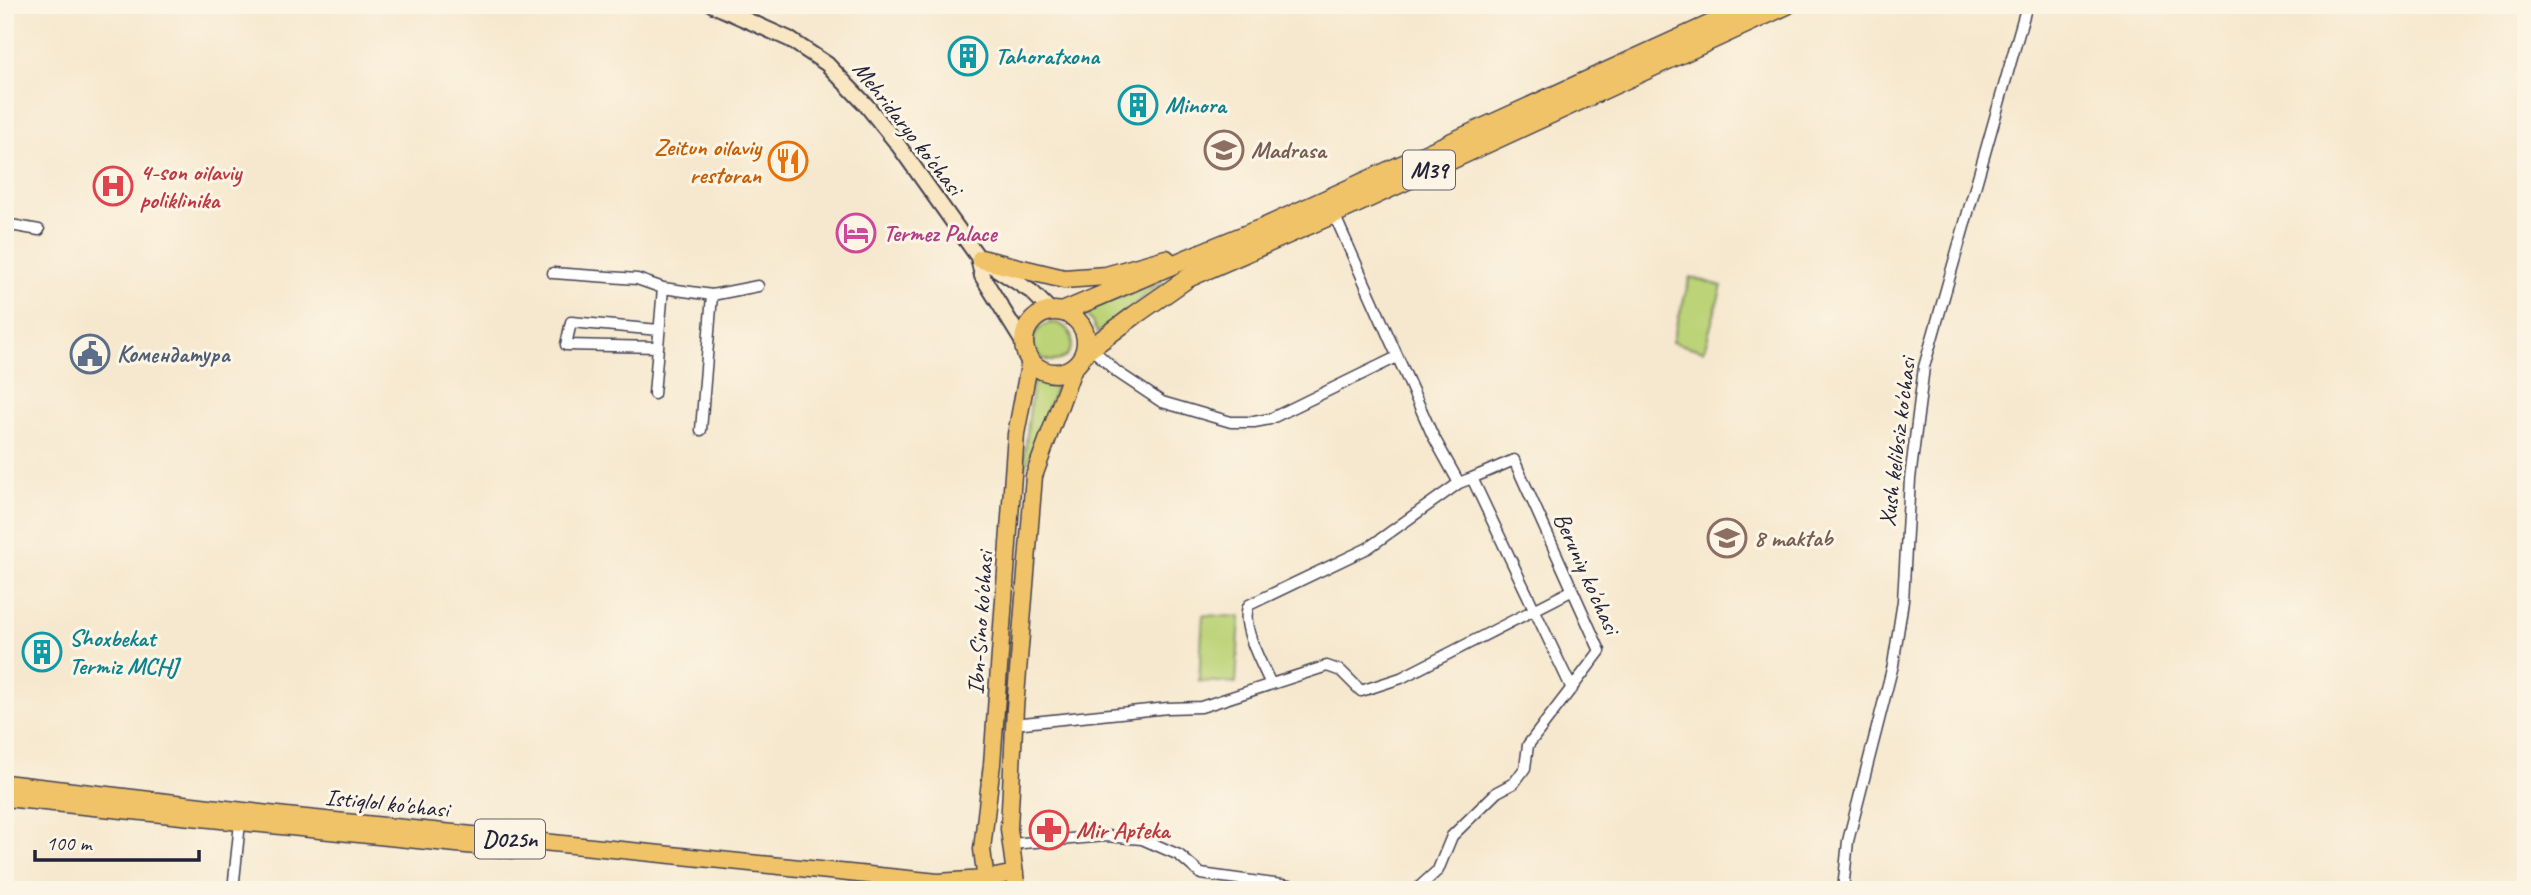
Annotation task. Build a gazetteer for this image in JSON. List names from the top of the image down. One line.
{"streets":{"highway":["M39"],"main road":["Мehridaryo ko'chasi","Ibn-Sino ko'chasi","Istiqlol ko'chasi","D025n"],"street":["Xush kelibsiz ko'chasi","Beruniy ko'chasi"]},"crossings":[["M39","Ibn-Sino ko'chasi"],["Ibn-Sino ko'chasi","Istiqlol ko'chasi"]],"places":{"building":["Tahoratxona","Minora","Shoxbekat Termiz MCHJ"],"school or university":["Madrasa","8 maktab"],"restaurant":["Zeitun oilaviy restoran"],"hospital":["4-son oilaviy poliklinika"],"hotel":["Termez Palace"],"public building":["Комендатура"],"pharmacy":["Mir Apteka"]},"scale_bar":"100 m"}
